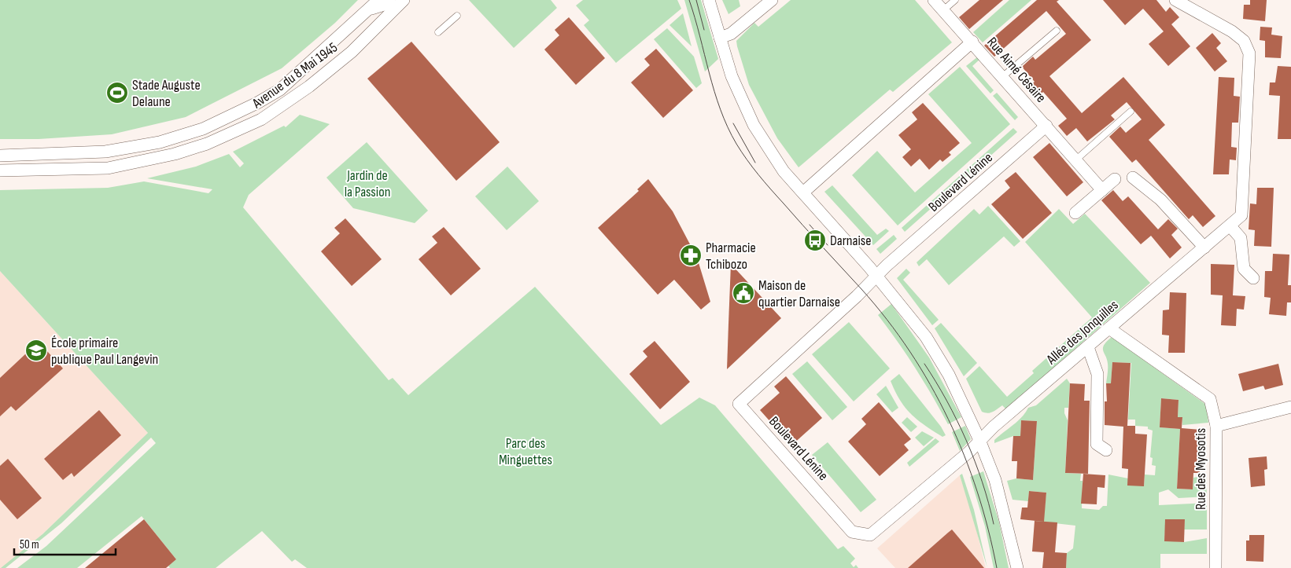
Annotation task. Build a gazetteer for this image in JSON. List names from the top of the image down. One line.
{"streets":{"street":["Rue Aimé Césaire","Avenue du 8 Mai 1945","Boulevard Lénine","Allée des Jonquilles","Rue des Myosotis"]},"crossings":[["Rue Aimé Césaire","Boulevard Lénine"],["Boulevard Lénine","Allée des Jonquilles"],["Allée des Jonquilles","Rue des Myosotis"]],"parks":["Jardin de la Passion","Parc des Minguettes"],"places":{"sports":["Stade Auguste Delaune"],"bus stop":["Darnaise"],"pharmacy":["Pharmacie Tchibozo"],"public building":["Maison de quartier Darnaise"],"school or university":["École primaire publique Paul Langevin"]},"scale_bar":"50 m"}
